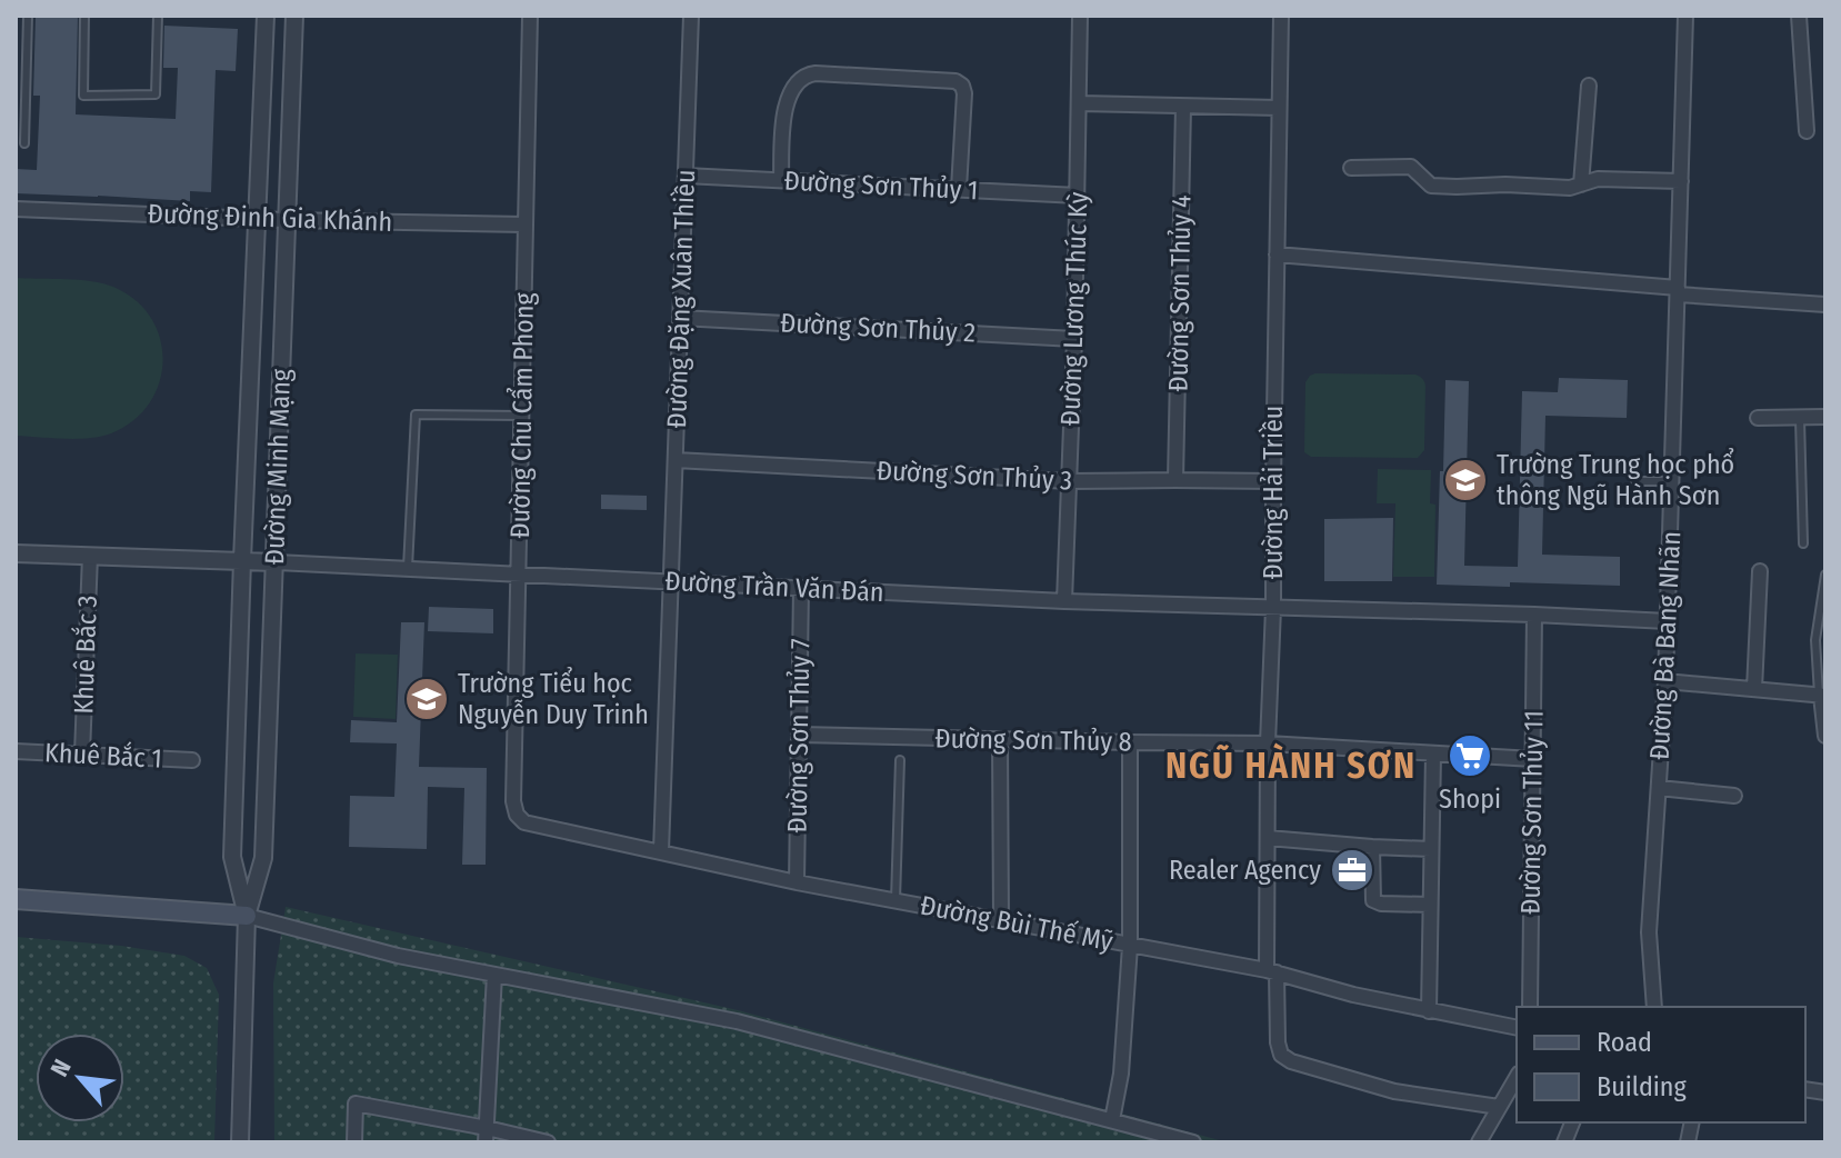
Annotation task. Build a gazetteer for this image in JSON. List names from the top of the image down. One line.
{"streets":{"street":["Đường Sơn Thủy 1","Đường Đinh Gia Khánh","Đường Sơn Thủy 4","Đường Đặng Xuân Thiều","Đường Lương Thúc Kỳ","Đường Sơn Thủy 2","Đường Chu Cẩm Phong","Đường Minh Mạng","Đường Sơn Thủy 3","Đường Hải Triều","Đường Trần Văn Đán","Đường Bà Bang Nhãn","Khuê Bắc 3","Đường Sơn Thủy 7","Đường Sơn Thủy 8","Khuê Bắc 1","Đường Sơn Thủy 11","Đường Bùi Thế Mỹ"]},"crossings":[["Đường Sơn Thủy 1","Đường Đặng Xuân Thiều"],["Đường Sơn Thủy 1","Đường Lương Thúc Kỳ"],["Đường Đinh Gia Khánh","Đường Chu Cẩm Phong"],["Đường Đinh Gia Khánh","Đường Minh Mạng"],["Đường Sơn Thủy 4","Đường Sơn Thủy 3"],["Đường Đặng Xuân Thiều","Đường Sơn Thủy 2"],["Đường Đặng Xuân Thiều","Đường Sơn Thủy 3"],["Đường Đặng Xuân Thiều","Đường Trần Văn Đán"],["Đường Đặng Xuân Thiều","Đường Bùi Thế Mỹ"],["Đường Lương Thúc Kỳ","Đường Sơn Thủy 2"],["Đường Lương Thúc Kỳ","Đường Sơn Thủy 3"],["Đường Lương Thúc Kỳ","Đường Trần Văn Đán"],["Đường Chu Cẩm Phong","Đường Trần Văn Đán"],["Đường Chu Cẩm Phong","Đường Bùi Thế Mỹ"],["Đường Minh Mạng","Đường Trần Văn Đán"],["Đường Sơn Thủy 3","Đường Hải Triều"],["Đường Hải Triều","Đường Trần Văn Đán"],["Đường Hải Triều","Đường Sơn Thủy 8"],["Đường Hải Triều","Đường Bùi Thế Mỹ"],["Đường Trần Văn Đán","Đường Bà Bang Nhãn"],["Đường Trần Văn Đán","Khuê Bắc 3"],["Đường Trần Văn Đán","Đường Sơn Thủy 7"],["Đường Trần Văn Đán","Đường Sơn Thủy 11"],["Khuê Bắc 3","Khuê Bắc 1"],["Đường Sơn Thủy 7","Đường Sơn Thủy 8"],["Đường Sơn Thủy 7","Đường Bùi Thế Mỹ"],["Đường Sơn Thủy 8","Đường Sơn Thủy 11"],["Đường Sơn Thủy 8","Đường Bùi Thế Mỹ"]],"districts":["NGŨ HÀNH SƠN"],"places":{"school or university":["Trường Trung học phổ thông Ngũ Hành Sơn","Trường Tiểu học Nguyễn Duy Trinh"],"supermarket":["Shopi"],"office":["Realer Agency"]},"legend":["Road","Building"],"north":"top left"}
